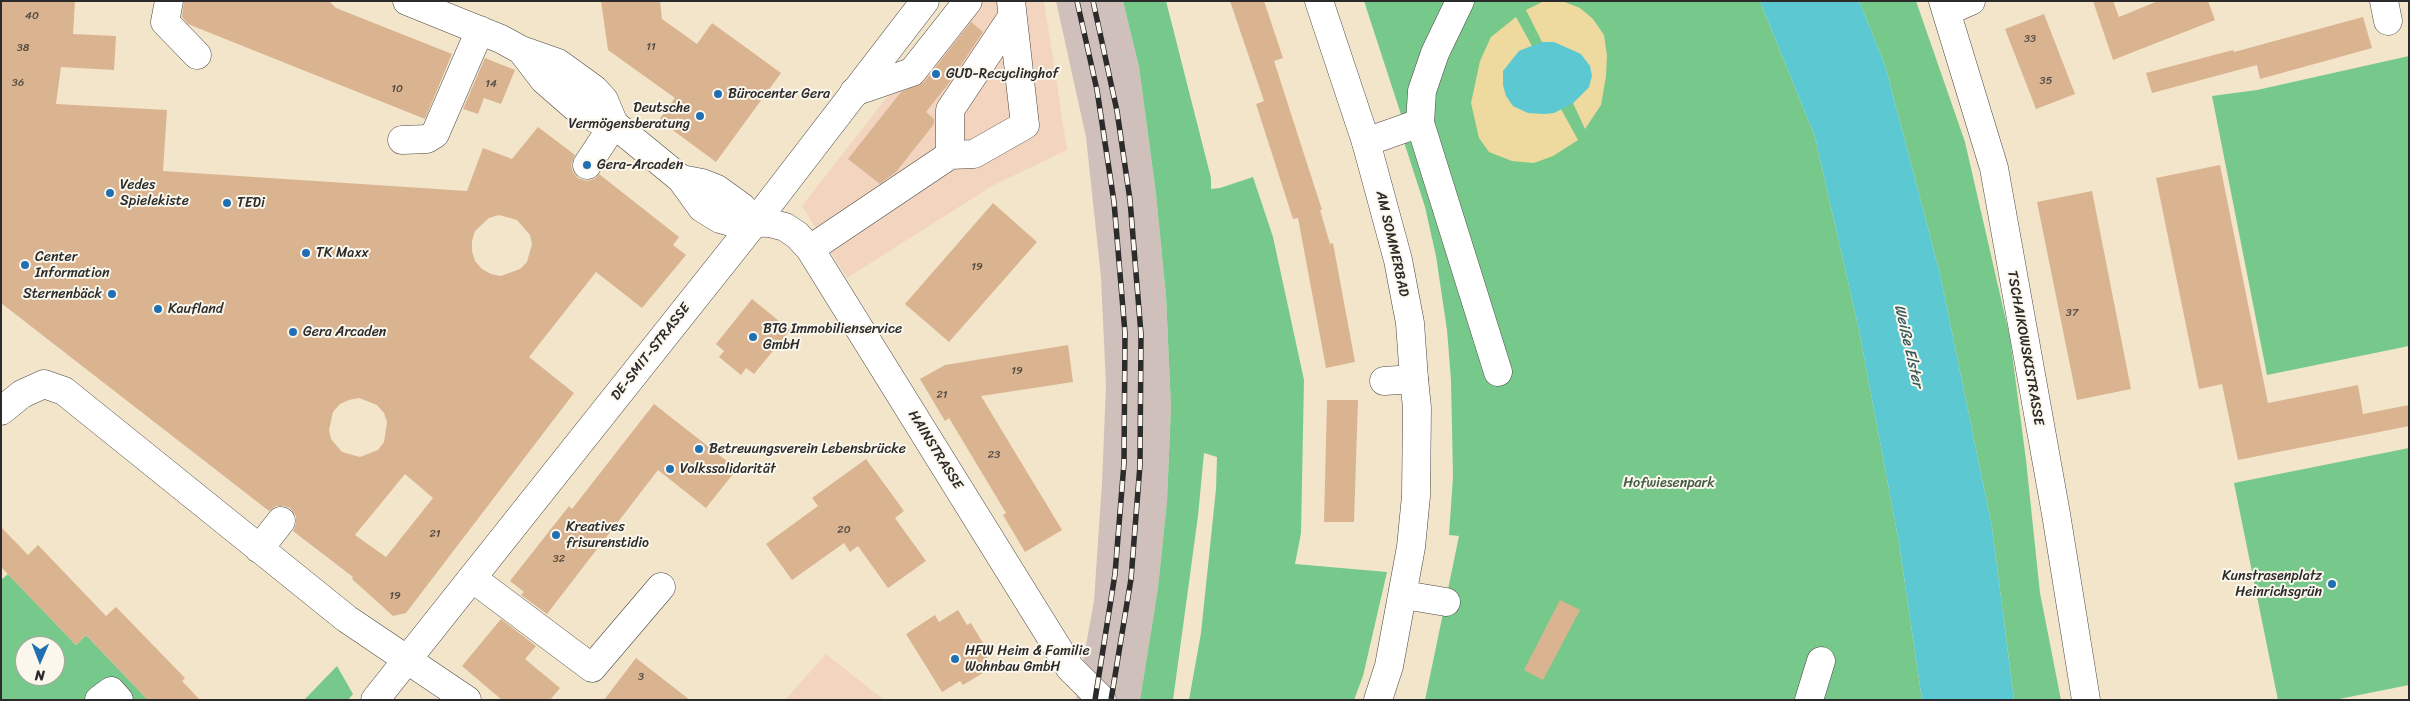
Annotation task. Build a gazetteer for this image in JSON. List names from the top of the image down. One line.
{"streets":{"main road":["AM SOMMERBAD","TSCHAIKOWSKISTRASSE","DE-SMIT-STRASSE","HAINSTRASSE"]},"crossings":[["DE-SMIT-STRASSE","HAINSTRASSE"]],"water":["Weiße Elster"],"parks":["Hofwiesenpark"],"places":["GUD-Recyclinghof","Bürocenter Gera","Deutsche Vermögensberatung","Gera-Arcaden","Vedes Spielekiste","TEDi","TK Maxx","Center Information","Sternenbäck","Kaufland","Gera Arcaden","BTG Immobilienservice GmbH","Betreuungsverein Lebensbrücke","Volkssolidarität","Kreatives frisurenstidio","Kunstrasenplatz Heinrichsgrün","HFW Heim & Familie Wohnbau GmbH"],"house_numbers":["40","33","11","38","35","36","14","10","19","37","19","21","23","20","21","32","19","3"],"north":"bottom"}
